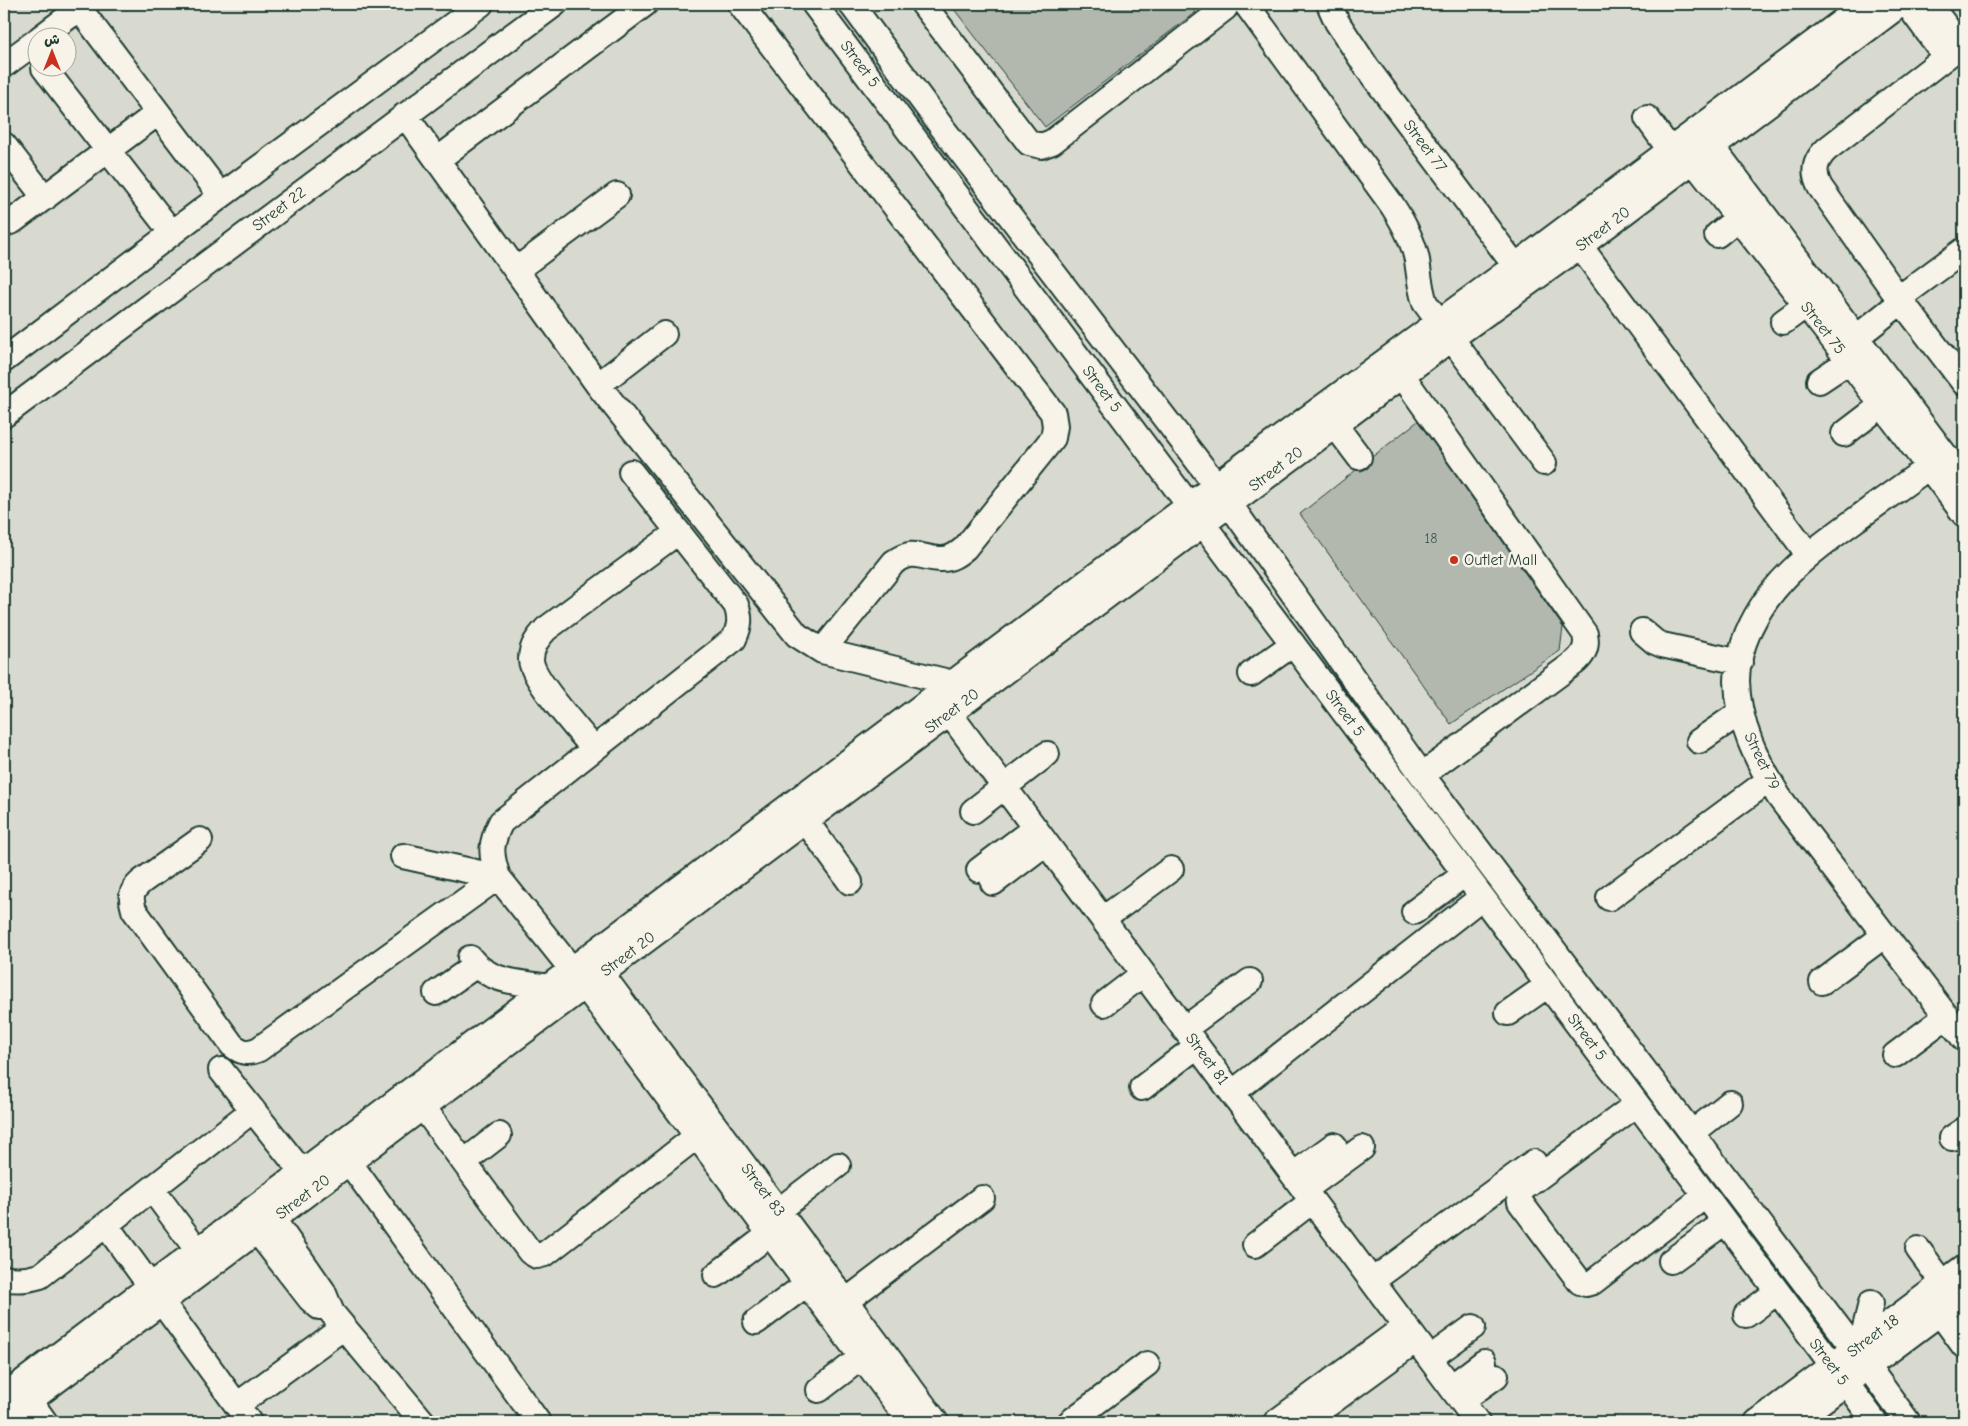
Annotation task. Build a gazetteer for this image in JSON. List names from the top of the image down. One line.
{"streets":{"street":["Street 5","Street 77","Street 22","Street 20","Street 75","Street 79","Street 81","Street 83","Street 18"]},"crossings":[["Street 5","Street 20"],["Street 5","Street 18"],["Street 77","Street 20"],["Street 20","Street 75"],["Street 20","Street 81"],["Street 20","Street 83"],["Street 75","Street 79"]],"places":["Outlet Mall"],"house_numbers":["18"],"north":"top"}
